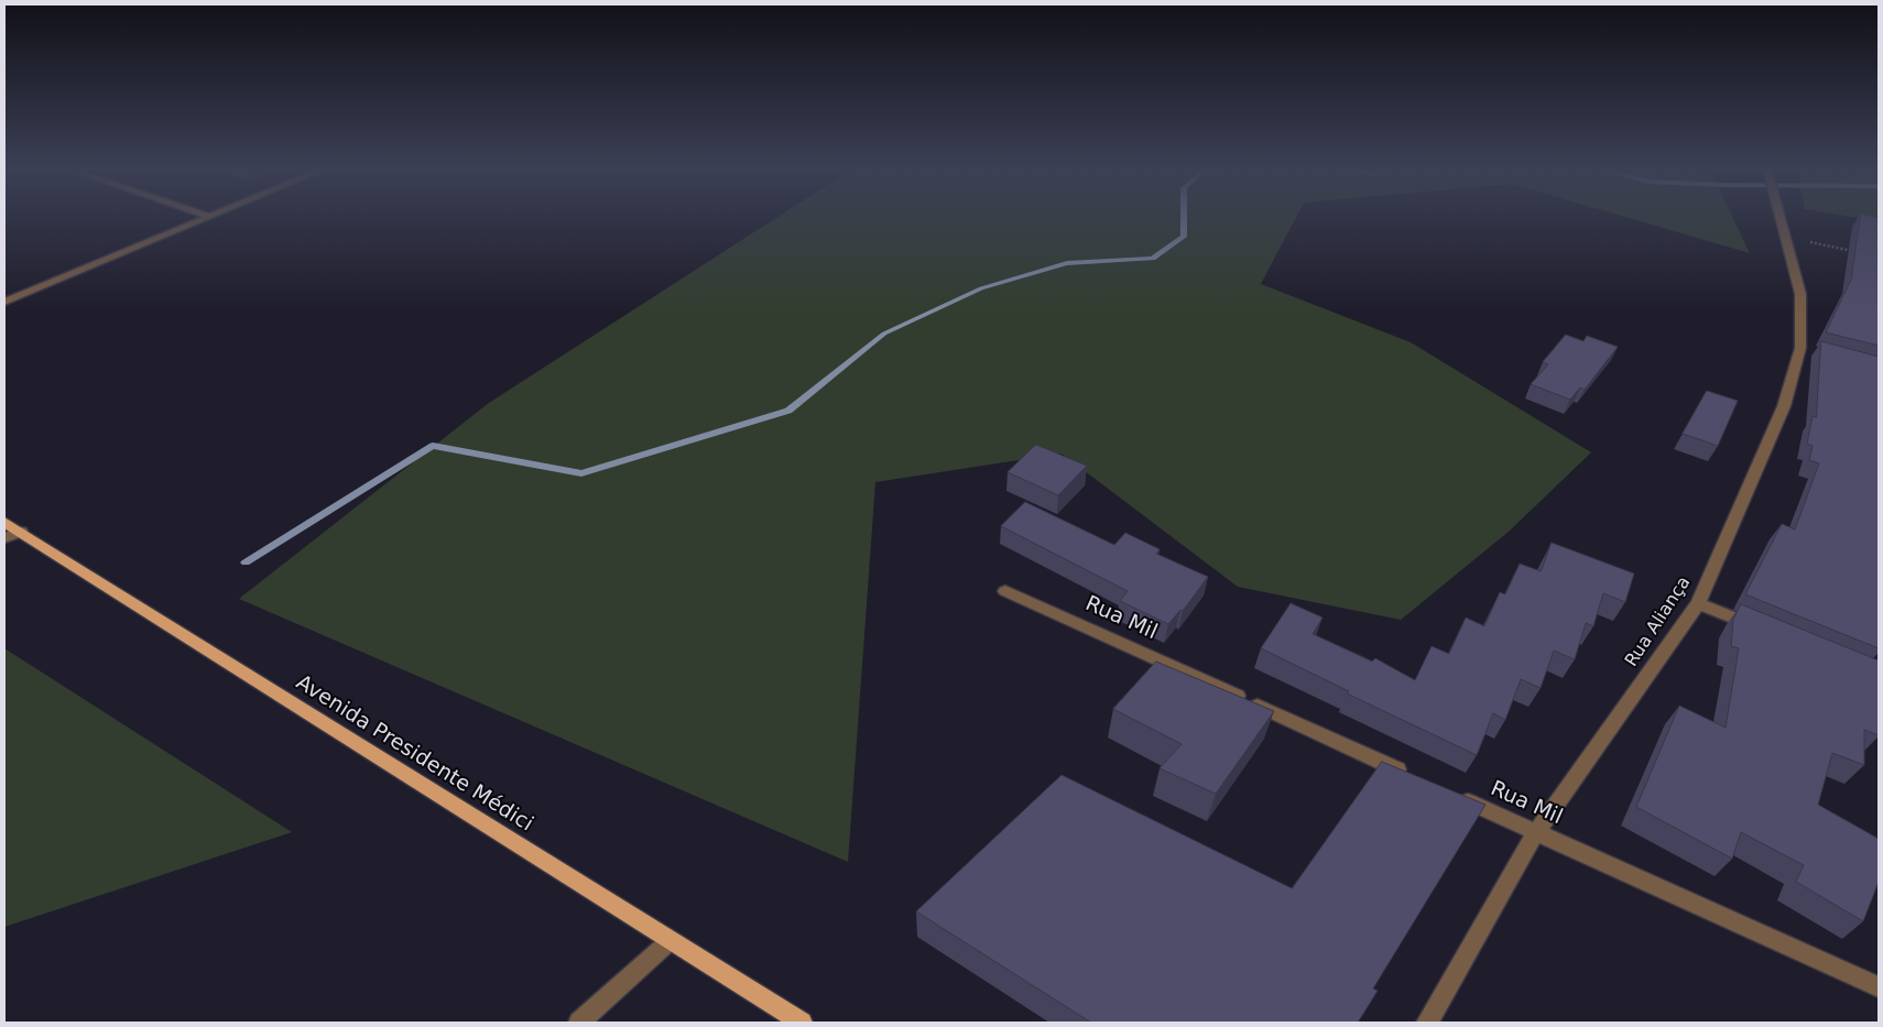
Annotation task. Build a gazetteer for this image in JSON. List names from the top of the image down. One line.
{"streets":{"main road":["Avenida Presidente Médici"],"street":["Rua Mil","Rua Aliança"]},"crossings":[["Rua Mil","Rua Aliança"]]}
